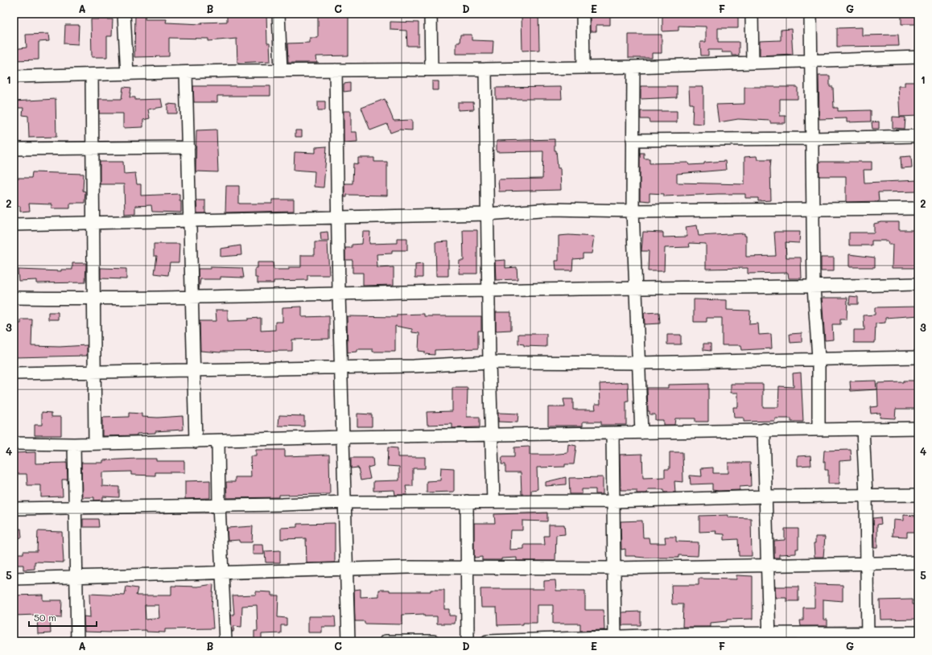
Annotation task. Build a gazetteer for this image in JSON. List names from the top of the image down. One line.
{"scale_bar":"50 m","grid":{"columns":["A","B","C","D","E","F","G"],"rows":["1","2","3","4","5"]}}
